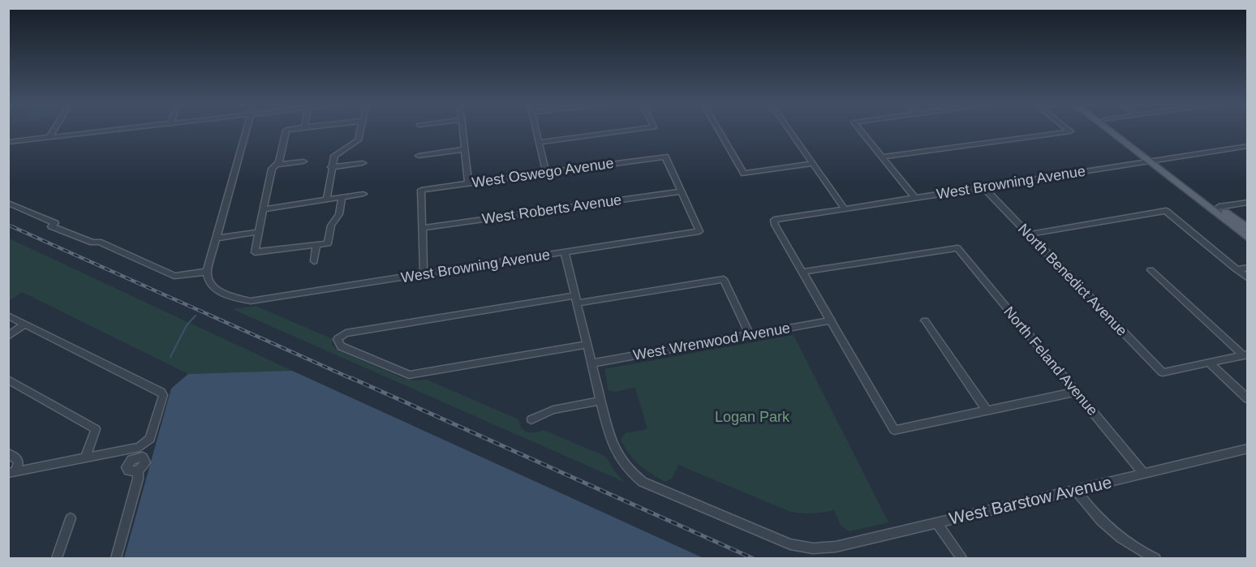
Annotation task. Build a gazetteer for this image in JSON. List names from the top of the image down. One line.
{"streets":{"street":["West Oswego Avenue","West Browning Avenue","West Roberts Avenue","North Benedict Avenue","West Wrenwood Avenue","North Feland Avenue","West Barstow Avenue"]},"crossings":[["West Oswego Avenue","West Browning Avenue"],["West Oswego Avenue","West Roberts Avenue"],["West Browning Avenue","West Roberts Avenue"],["West Browning Avenue","North Benedict Avenue"],["West Browning Avenue","North Feland Avenue"],["North Feland Avenue","West Barstow Avenue"]],"parks":["Logan Park"]}
